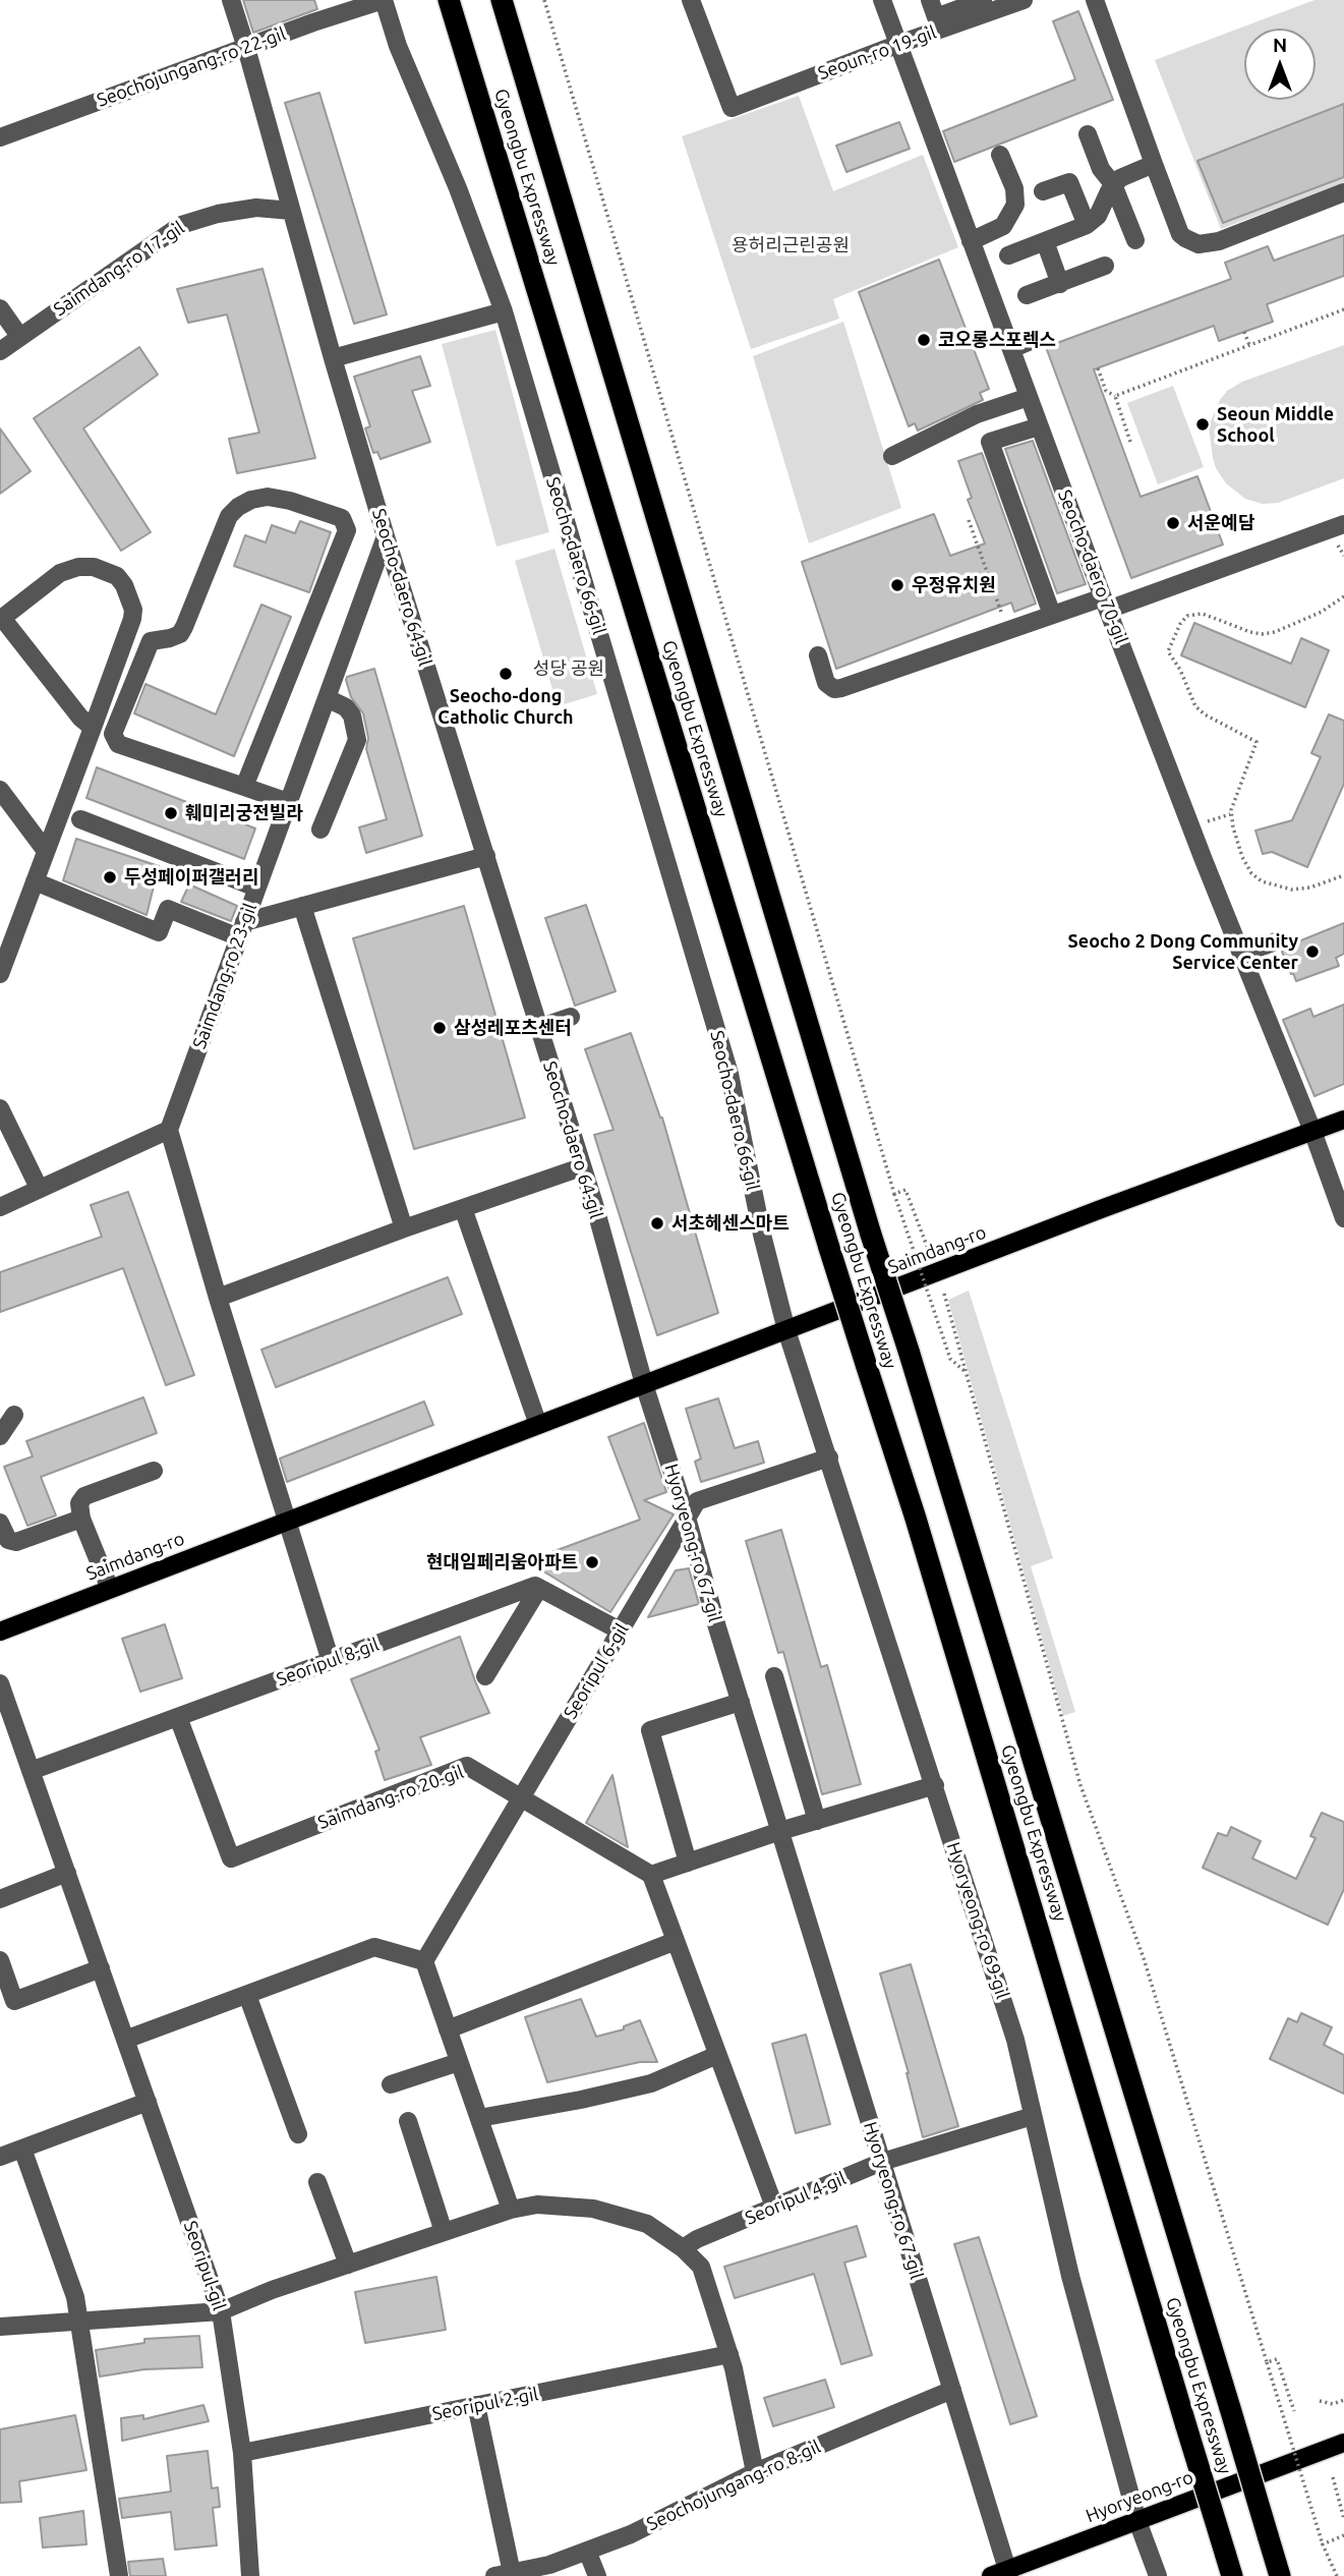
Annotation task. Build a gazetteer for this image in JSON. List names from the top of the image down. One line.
{"streets":{"highway":["Gyeongbu Expressway"],"main road":["Saimdang-ro","Hyoryeong-ro"],"street":["Seoun-ro 19-gil","Seochojungang-ro 22-gil","Saimdang-ro 17-gil","Seocho-daero 66-gil","Seocho-daero 70-gil","Seocho-daero 64-gil","Saimdang-ro 23-gil","Hyoryeong-ro 67-gil","Seoripul 8-gil","Seoripul 6-gil","Saimdang-ro 20-gil","Hyoryeong-ro 69-gil","Seoripul 4-gil","Seoripul-gil","Seoripul 2-gil","Seochojungang-ro 8-gil"]},"crossings":[["Seoun-ro 19-gil","Seocho-daero 70-gil"],["Seochojungang-ro 22-gil","Seocho-daero 66-gil"],["Seochojungang-ro 22-gil","Seocho-daero 64-gil"],["Saimdang-ro 17-gil","Seocho-daero 64-gil"],["Seocho-daero 66-gil","Saimdang-ro"],["Seocho-daero 66-gil","Hyoryeong-ro 69-gil"],["Seocho-daero 70-gil","Saimdang-ro"],["Seocho-daero 64-gil","Saimdang-ro 23-gil"],["Seocho-daero 64-gil","Saimdang-ro"],["Seocho-daero 64-gil","Hyoryeong-ro 67-gil"],["Saimdang-ro","Hyoryeong-ro 67-gil"],["Saimdang-ro","Hyoryeong-ro 69-gil"],["Hyoryeong-ro 67-gil","Seoripul 6-gil"],["Hyoryeong-ro 67-gil","Seoripul 4-gil"],["Hyoryeong-ro 67-gil","Seochojungang-ro 8-gil"],["Hyoryeong-ro 67-gil","Hyoryeong-ro"],["Seoripul 8-gil","Saimdang-ro 20-gil"],["Seoripul 8-gil","Seoripul-gil"],["Seoripul 6-gil","Saimdang-ro 20-gil"],["Seoripul 6-gil","Hyoryeong-ro 69-gil"],["Hyoryeong-ro 69-gil","Seoripul 4-gil"],["Hyoryeong-ro 69-gil","Hyoryeong-ro"],["Seoripul-gil","Seoripul 2-gil"],["Seoripul 2-gil","Seochojungang-ro 8-gil"]],"parks":["용허리근린공원","성당 공원"],"places":["코오롱스포렉스","Seoun Middle School","서운예담","우정유치원","Seocho-dong Catholic Church","훼미리궁전빌라","두성페이퍼갤러리","Seocho 2 Dong Community Service Center","삼성레포츠센터","서초헤센스마트","현대임페리움아파트"],"north":"top"}
